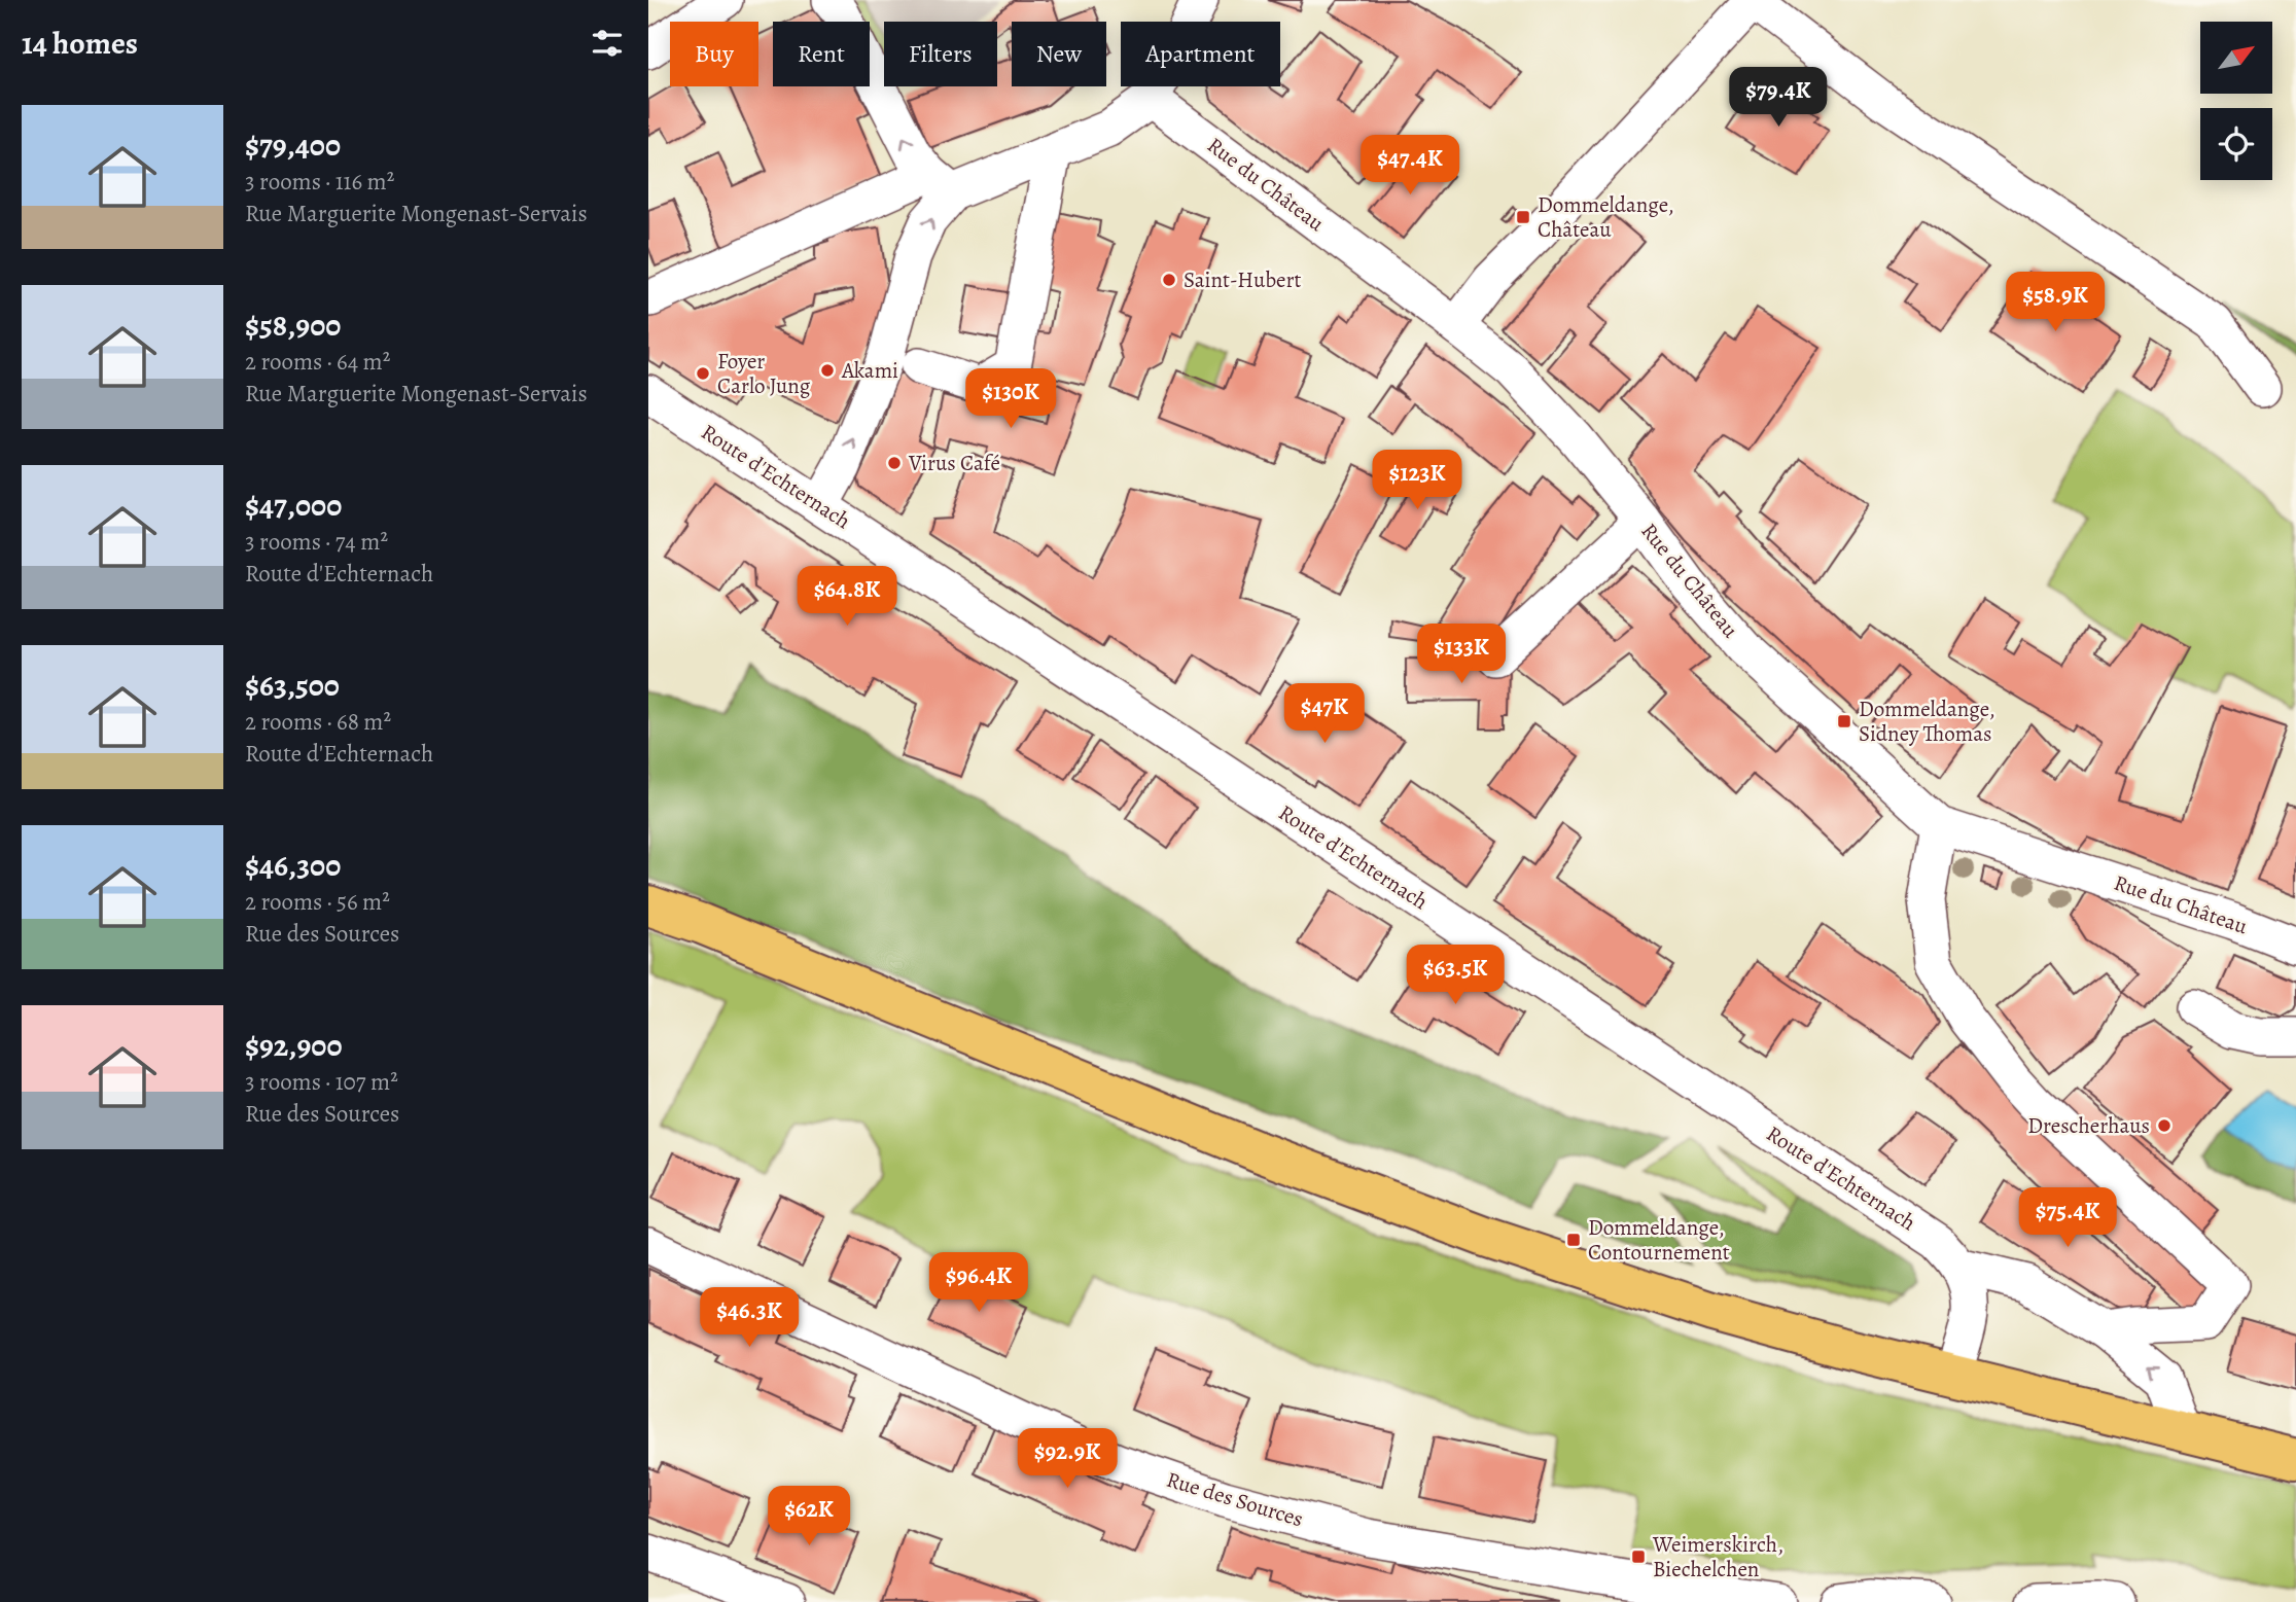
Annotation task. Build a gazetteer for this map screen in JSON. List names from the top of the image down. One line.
{"streets":{"street":["Rue du Château","Route d'Echternach","Rue des Sources"]},"places":{"transit":["Dommeldange, Château","Dommeldange, Sidney Thomas","Dommeldange, Contournement","Weimerskirch, Biechelchen"],"other":["Saint-Hubert","Akami","Foyer Carlo Jung","Virus Café","Drescherhaus"]},"north":"top right","page":{"heading":"14 homes","chip":["Buy","Rent","Filters","New","Apartment"],"price":["$79.4K","$47.4K","$58.9K","$130K","$123K","$64.8K","$133K","$47K","$63.5K","$75.4K","$96.4K","$46.3K","$92.9K","$62K"],"list":[{"name":"$79,400","note":"3 rooms · 116 m² · Rue Marguerite Mongenast-Servais"},{"name":"$58,900","note":"2 rooms · 64 m² · Rue Marguerite Mongenast-Servais"},{"name":"$47,000","note":"3 rooms · 74 m² · Route d'Echternach"},{"name":"$63,500","note":"2 rooms · 68 m² · Route d'Echternach"},{"name":"$46,300","note":"2 rooms · 56 m² · Rue des Sources"},{"name":"$92,900","note":"3 rooms · 107 m² · Rue des Sources"}]}}
